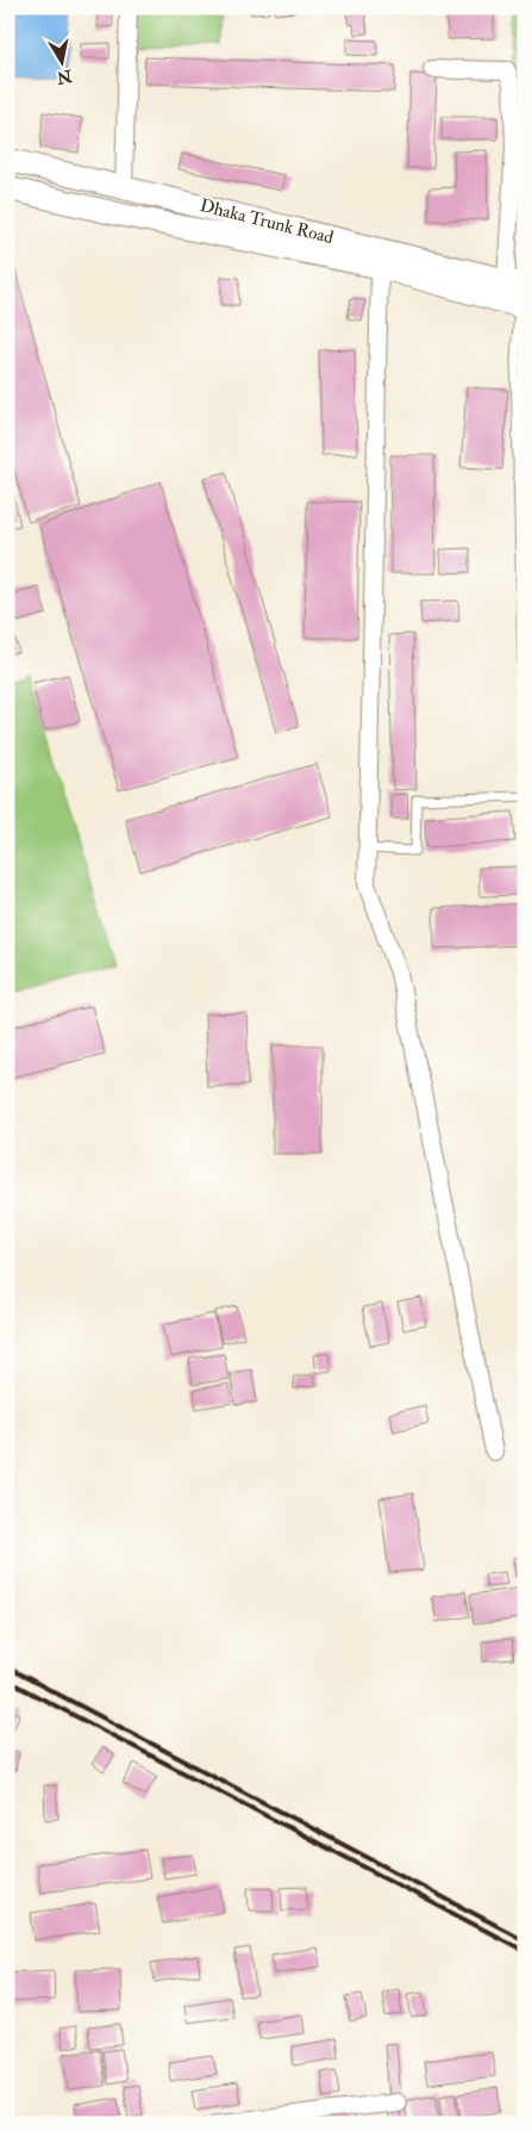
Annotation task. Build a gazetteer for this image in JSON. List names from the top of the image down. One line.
{"streets":{"main road":["Dhaka Trunk Road"]},"north":"bottom"}
